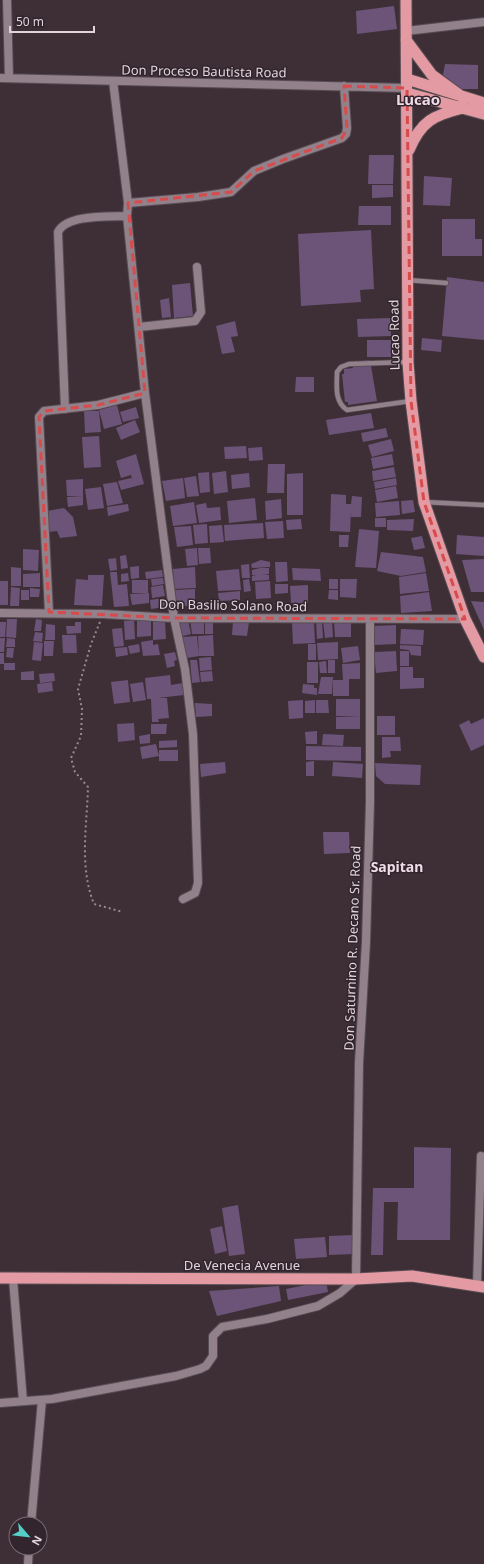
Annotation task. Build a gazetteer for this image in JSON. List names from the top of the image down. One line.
{"streets":{"highway":["Lucao Road","De Venecia Avenue"],"street":["Don Proceso Bautista Road","Don Basilio Solano Road","Don Saturnino R. Decano Sr. Road"]},"crossings":[["Don Proceso Bautista Road","Lucao Road"],["Lucao Road","Don Basilio Solano Road"],["Don Basilio Solano Road","Don Saturnino R. Decano Sr. Road"],["Don Saturnino R. Decano Sr. Road","De Venecia Avenue"]],"districts":["Lucao","Sapitan"],"scale_bar":"50 m","north":"bottom right"}
